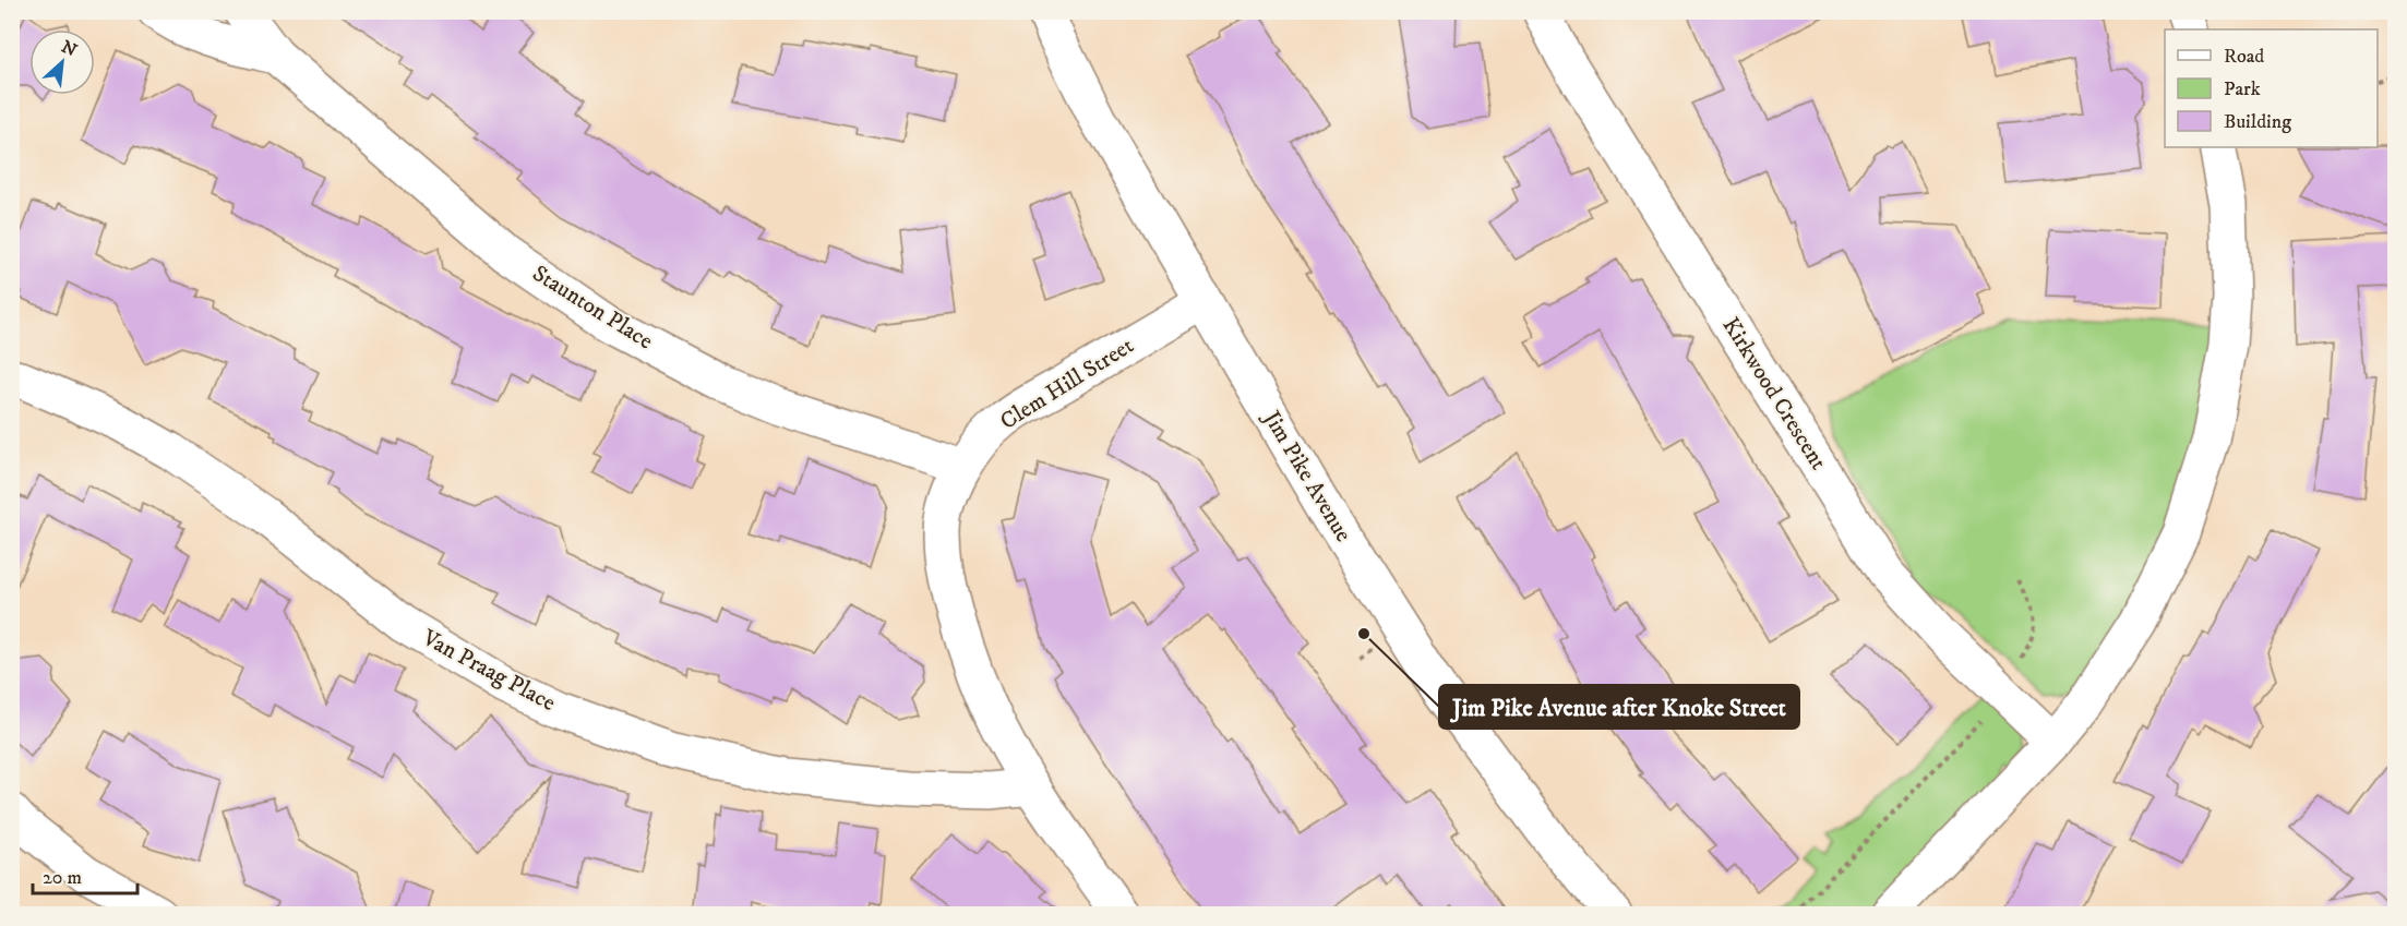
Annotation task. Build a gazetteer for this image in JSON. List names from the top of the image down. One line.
{"streets":{"street":["Staunton Place","Clem Hill Street","Kirkwood Crescent","Jim Pike Avenue","Van Praag Place"]},"crossings":[["Staunton Place","Clem Hill Street"],["Clem Hill Street","Jim Pike Avenue"],["Clem Hill Street","Van Praag Place"]],"places":["Jim Pike Avenue after Knoke Street"],"legend":["Road","Park","Building"],"scale_bar":"20 m","north":"top right"}
